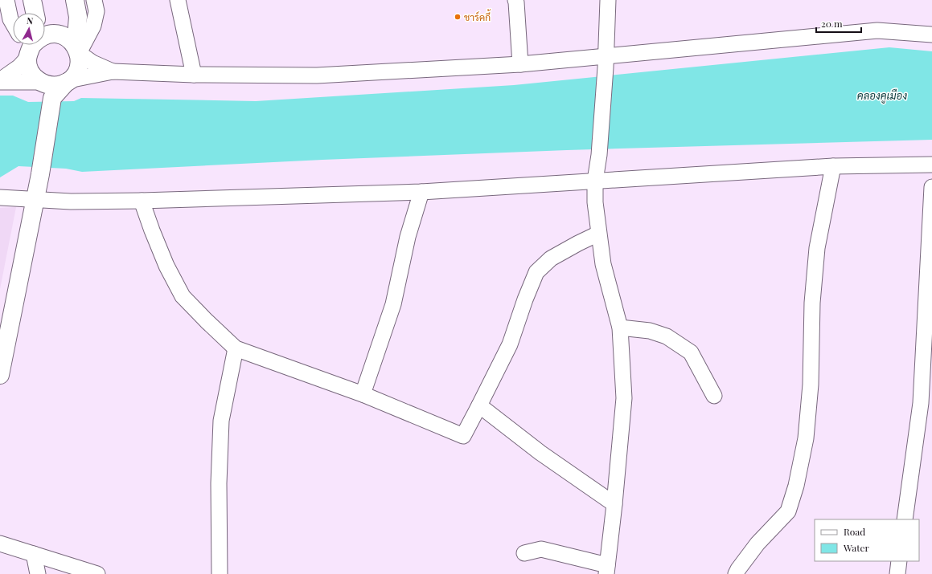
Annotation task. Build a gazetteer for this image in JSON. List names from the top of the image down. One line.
{"water":["คลองคูเมือง"],"places":["ชาร์คกึ้"],"legend":["Road","Water"],"scale_bar":"20 m","north":"top"}
